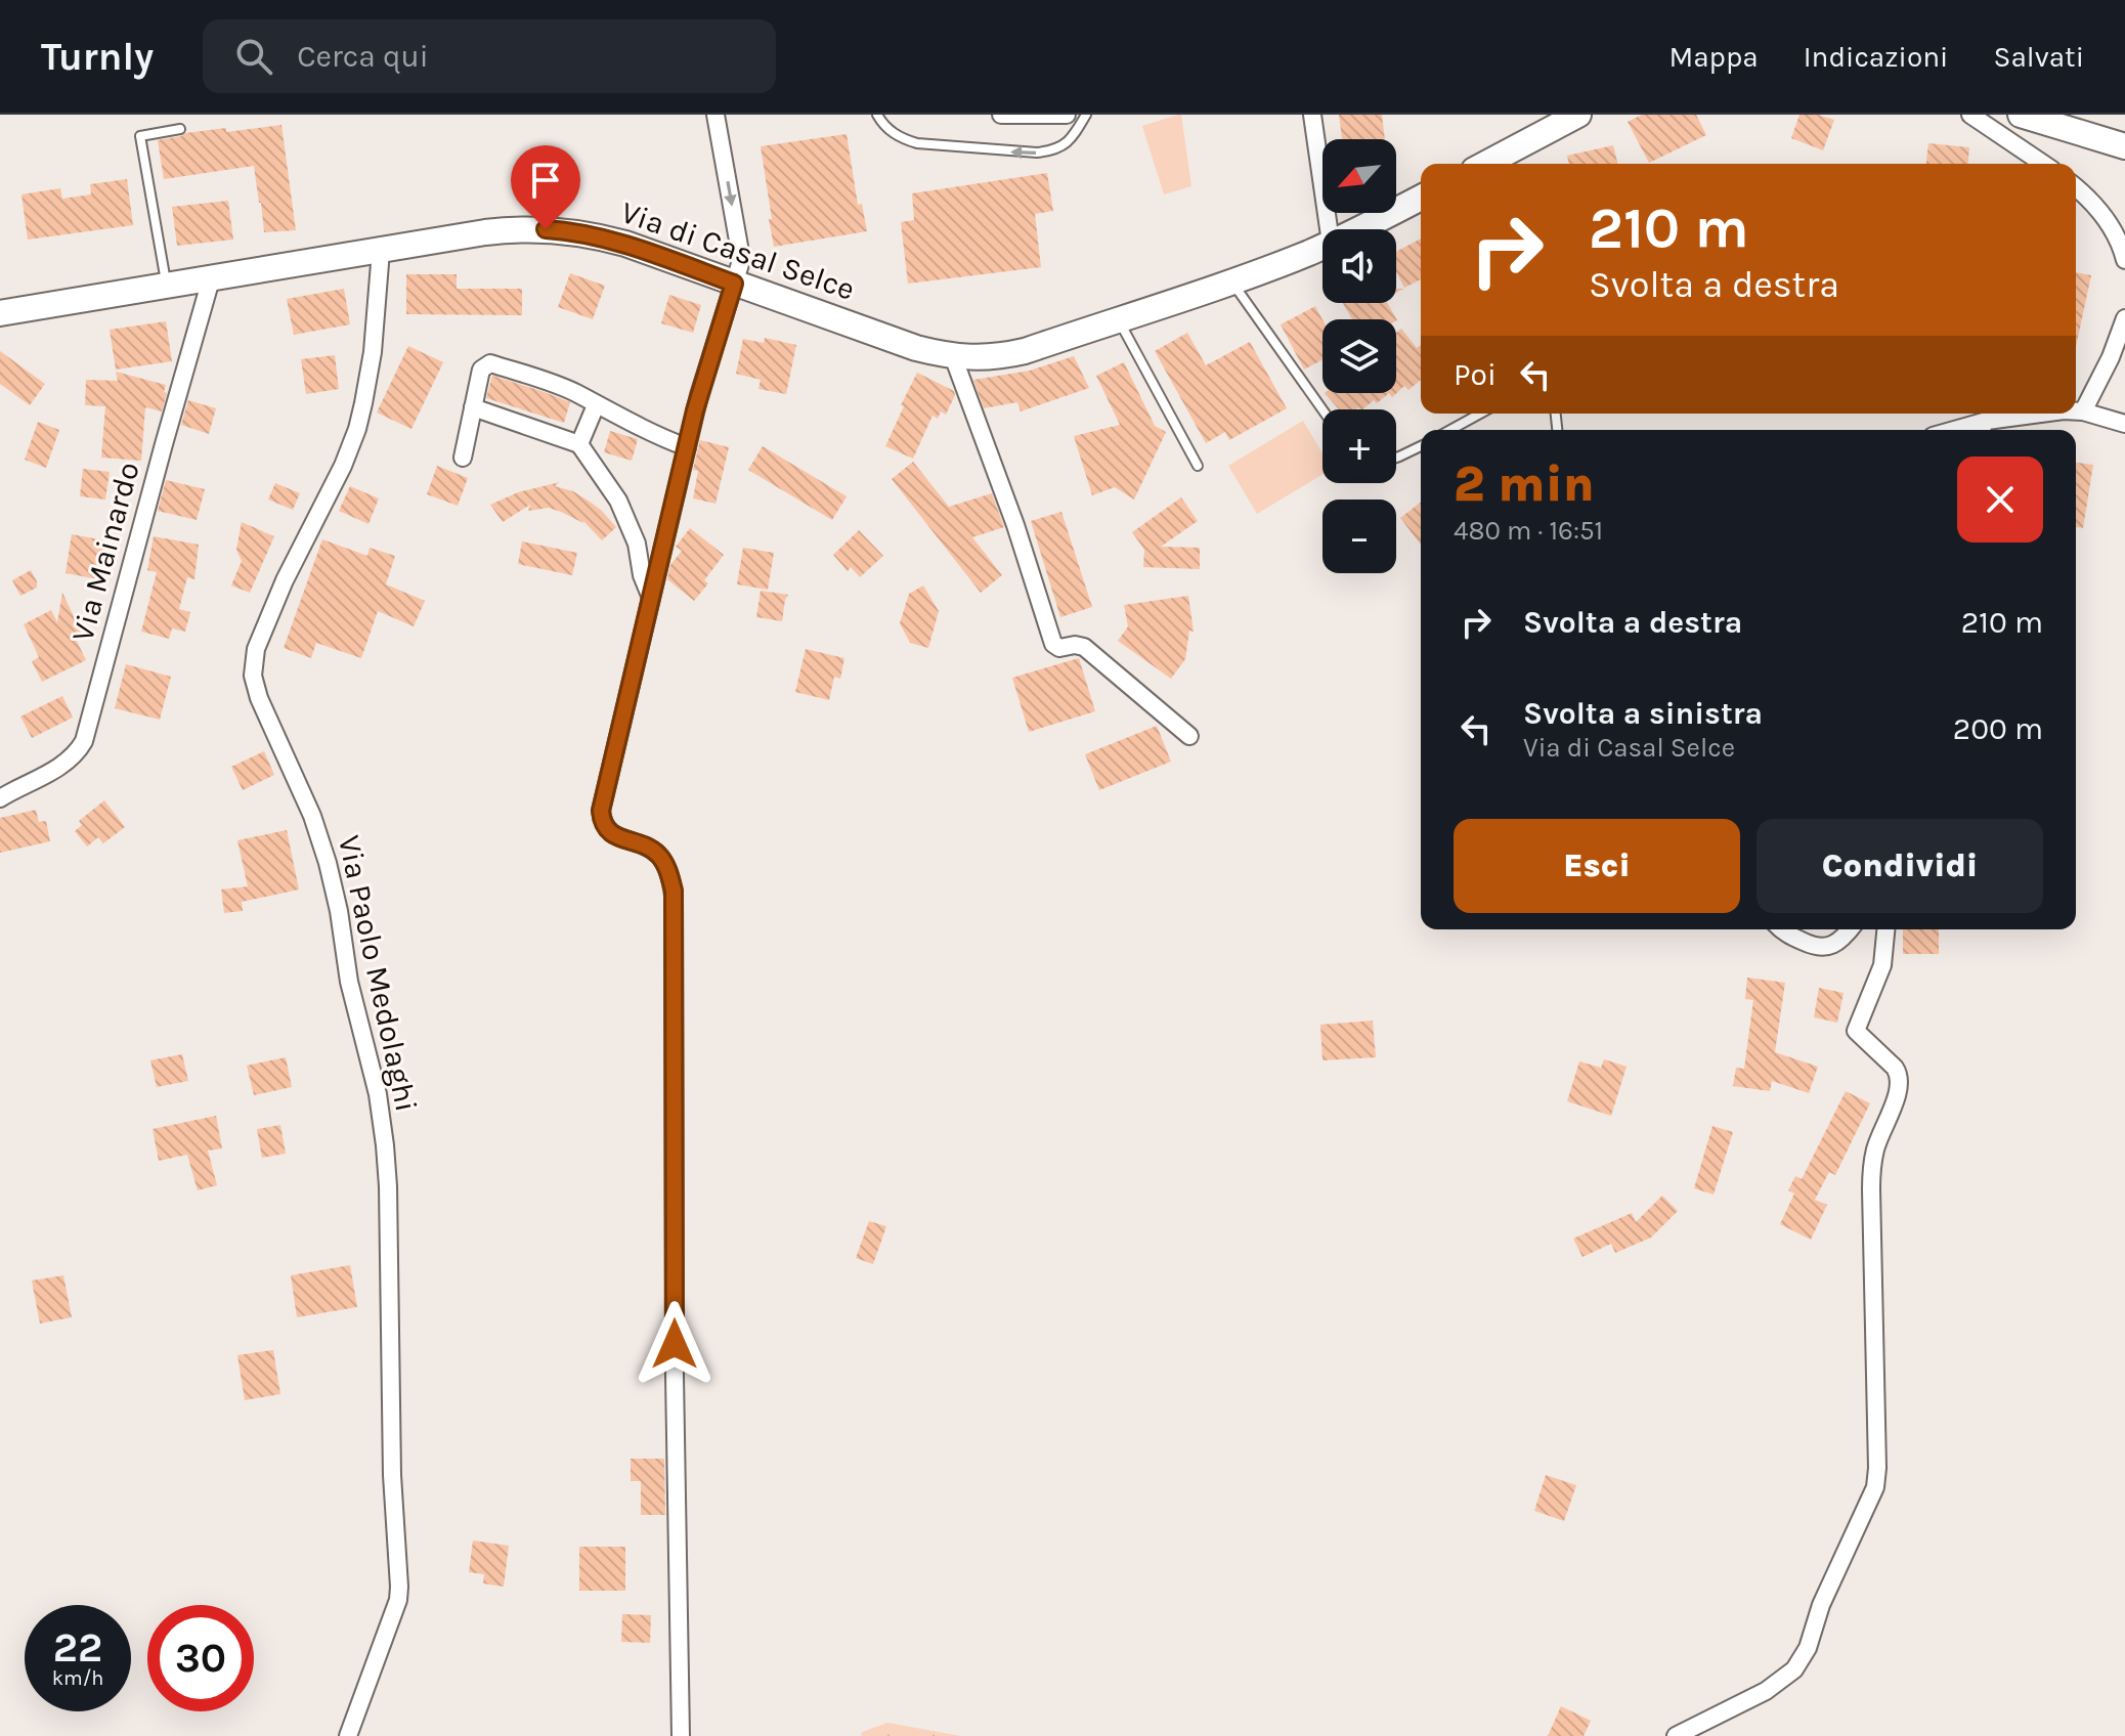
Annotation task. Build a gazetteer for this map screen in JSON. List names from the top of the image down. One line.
{"streets":{"main road":["Via di Casal Selce"],"street":["Via Mainardo","Via Paolo Medolaghi"]},"crossings":[["Via di Casal Selce","Via Mainardo"],["Via di Casal Selce","Via Paolo Medolaghi"]],"north":"bottom left","page":{"header":"Turnly","search":"Cerca qui","nav":["Mappa","Indicazioni","Salvati"],"map_buttons":["+","−"],"turn":["210 m","Svolta a destra"],"then":"Poi","heading":["2 min","480 m · 16:51"],"list":[{"name":"Svolta a destra","value":"210 m"},{"name":"Svolta a sinistra","note":"Via di Casal Selce","value":"200 m"}],"buttons":["Esci","Condividi"],"speed":"22 km/h","limit":"30"}}
